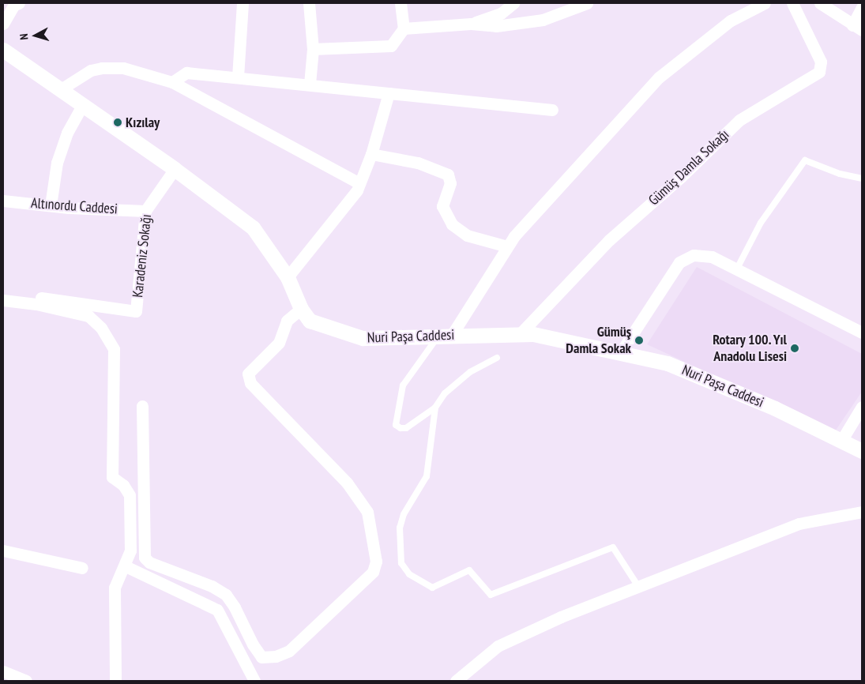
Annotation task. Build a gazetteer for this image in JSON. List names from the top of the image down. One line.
{"streets":{"street":["Gümüş Damla Sokağı","Altınordu Caddesi","Karadeniz Sokağı","Nuri Paşa Caddesi"]},"crossings":[["Gümüş Damla Sokağı","Nuri Paşa Caddesi"],["Altınordu Caddesi","Karadeniz Sokağı"],["Karadeniz Sokağı","Nuri Paşa Caddesi"]],"places":["Kızılay","Gümüş Damla Sokak","Rotary 100. Yıl Anadolu Lisesi"],"north":"left"}
